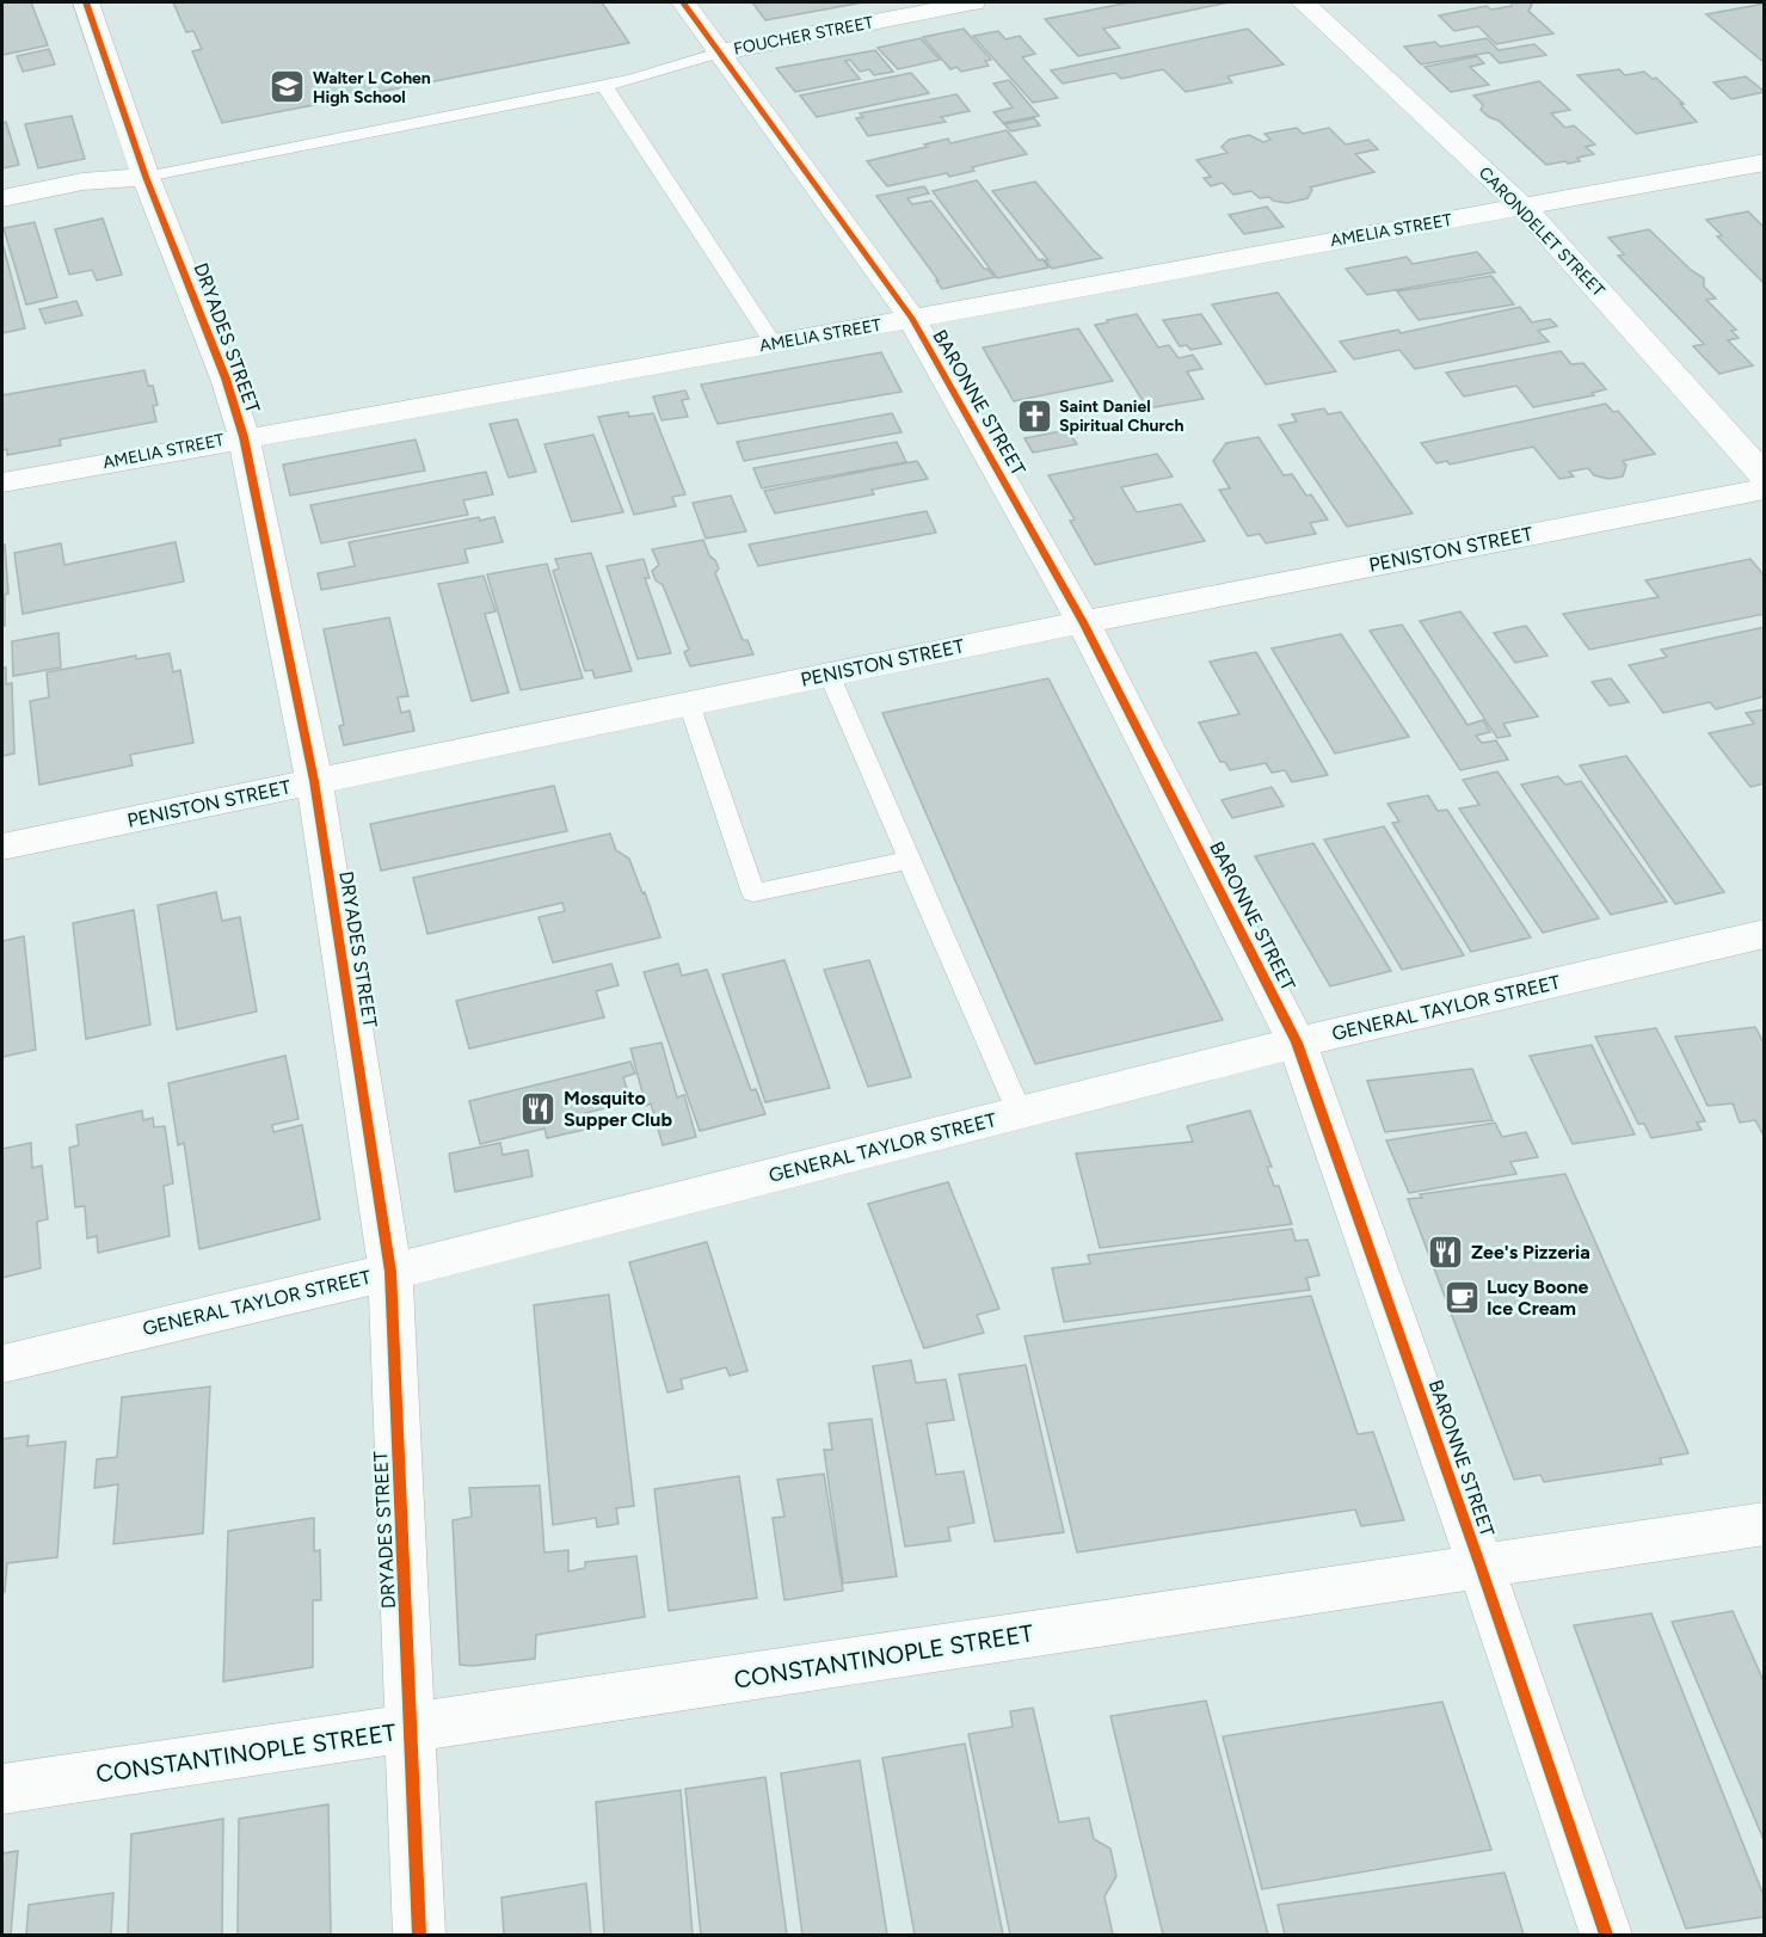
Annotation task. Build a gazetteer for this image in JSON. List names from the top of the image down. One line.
{"streets":{"street":["FOUCHER STREET","AMELIA STREET","CARONDELET STREET","DRYADES STREET","BARONNE STREET","PENISTON STREET","GENERAL TAYLOR STREET","CONSTANTINOPLE STREET"]},"crossings":[["FOUCHER STREET","BARONNE STREET"],["AMELIA STREET","CARONDELET STREET"],["AMELIA STREET","DRYADES STREET"],["AMELIA STREET","BARONNE STREET"],["DRYADES STREET","PENISTON STREET"],["DRYADES STREET","GENERAL TAYLOR STREET"],["DRYADES STREET","CONSTANTINOPLE STREET"],["BARONNE STREET","PENISTON STREET"],["BARONNE STREET","GENERAL TAYLOR STREET"],["BARONNE STREET","CONSTANTINOPLE STREET"]],"places":{"school or university":["Walter L Cohen High School"],"church":["Saint Daniel Spiritual Church"],"restaurant":["Mosquito Supper Club","Zee's Pizzeria"],"cafe":["Lucy Boone Ice Cream"]}}
